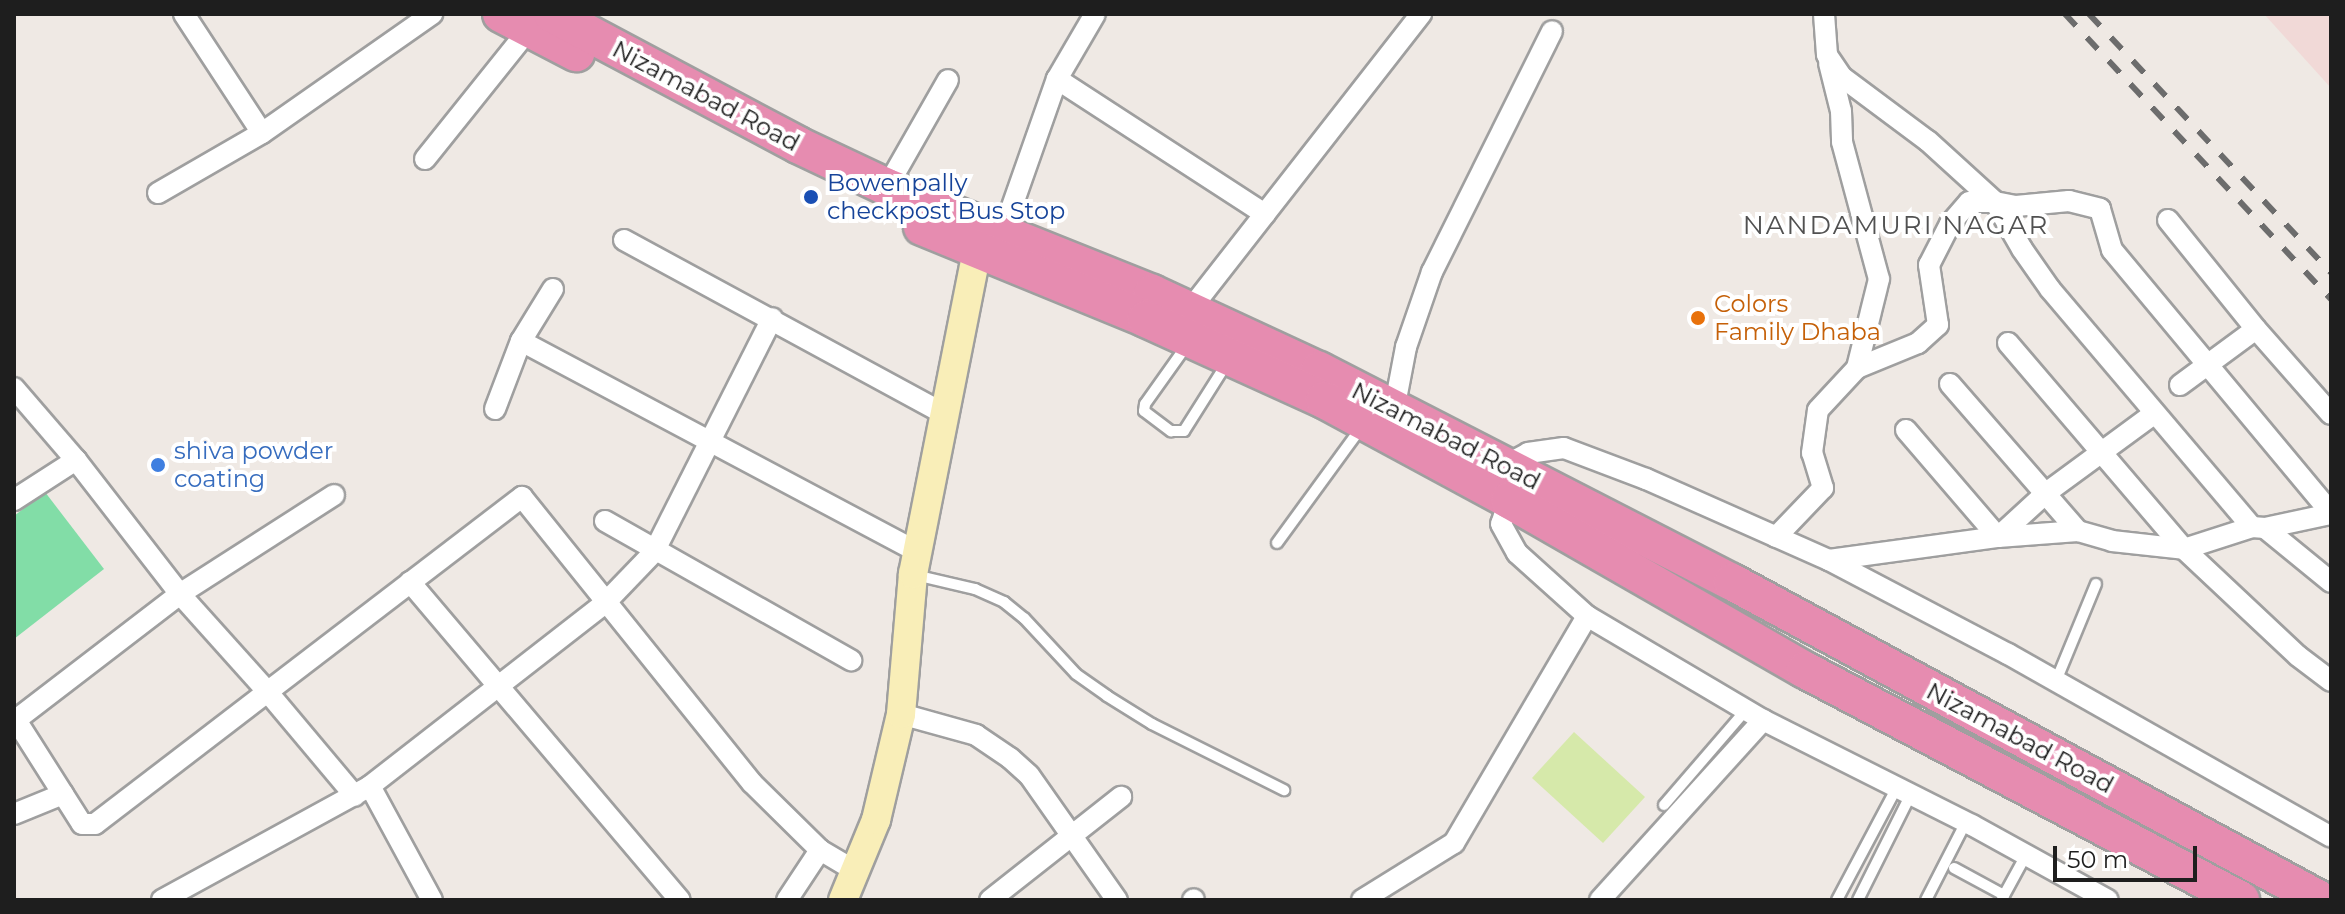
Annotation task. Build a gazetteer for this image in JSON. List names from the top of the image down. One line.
{"streets":{"highway":["Nizamabad Road"]},"districts":["NANDAMURI NAGAR"],"places":["Bowenpally checkpost Bus Stop","Colors Family Dhaba","shiva powder coating"],"scale_bar":"50 m"}
